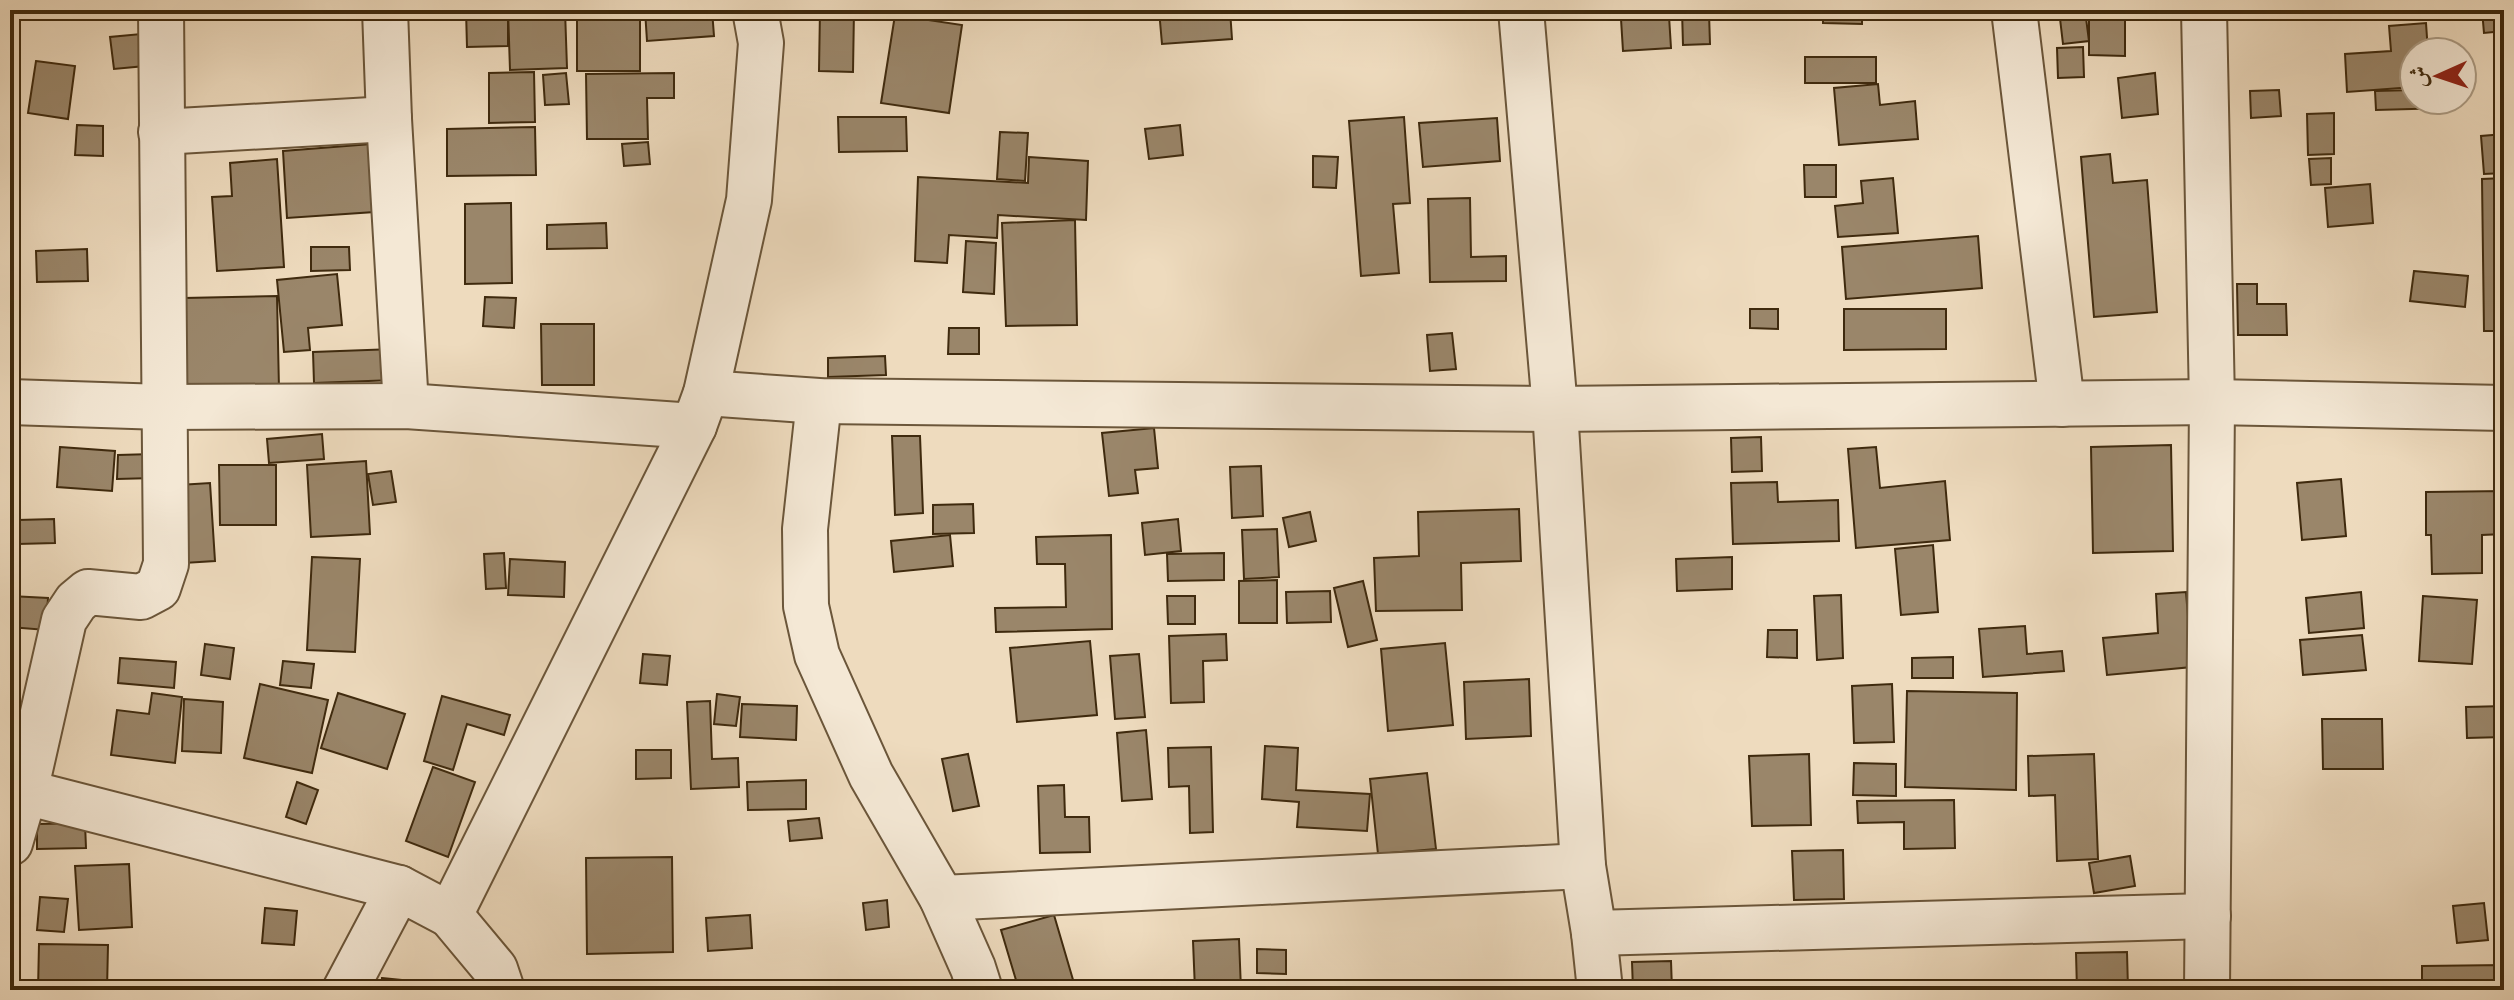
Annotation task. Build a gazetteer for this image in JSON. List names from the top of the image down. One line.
{"north":"left"}
